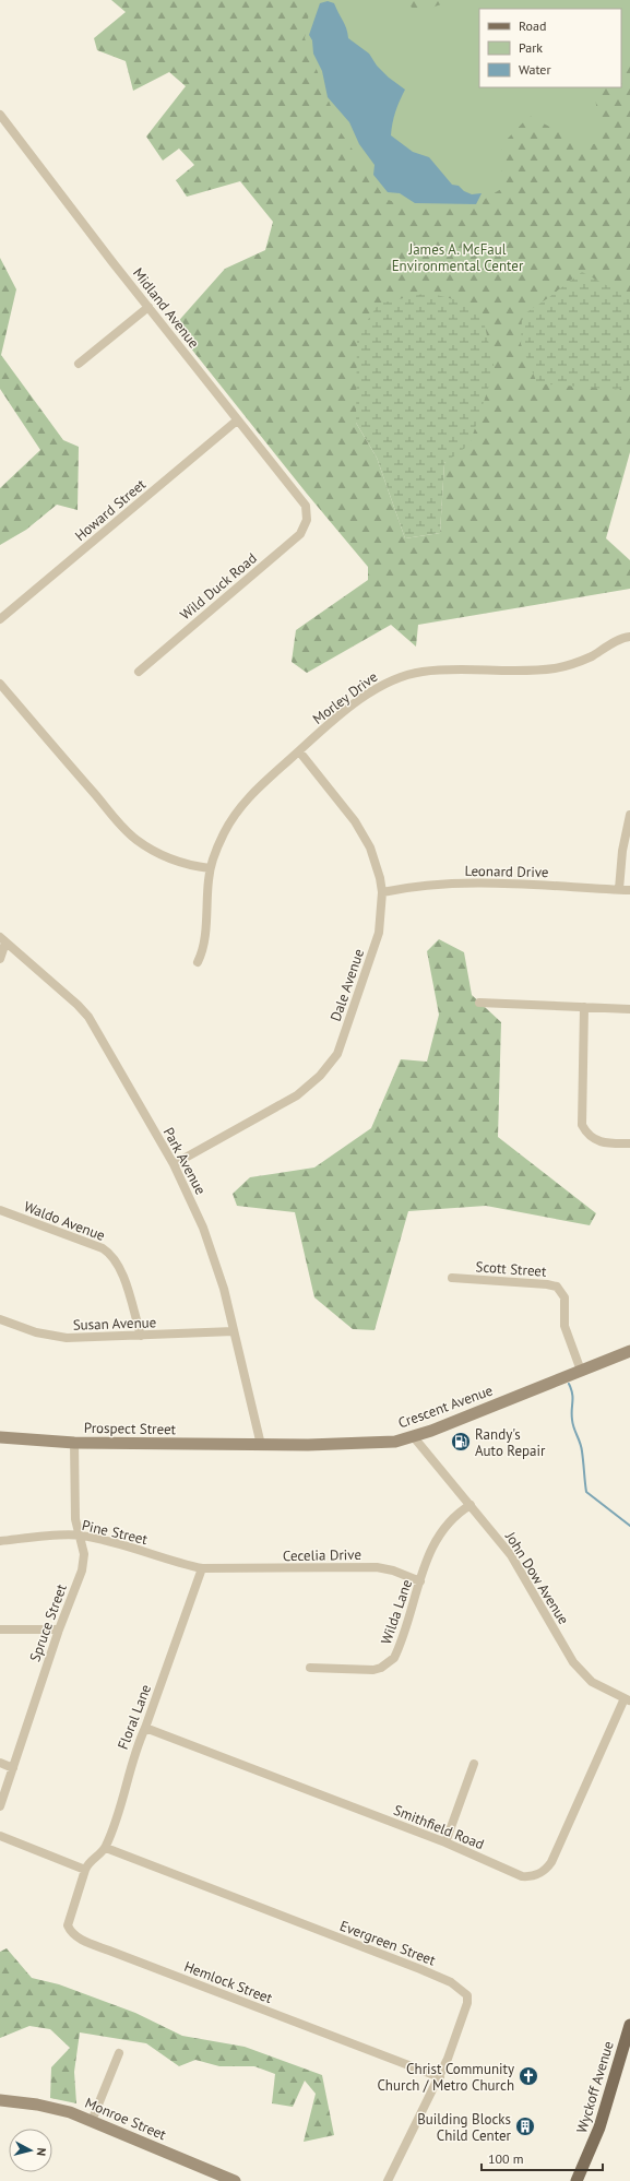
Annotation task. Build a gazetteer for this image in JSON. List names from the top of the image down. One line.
{"streets":{"main road":["Crescent Avenue","Prospect Street","Wyckoff Avenue","Monroe Street"],"street":["Midland Avenue","Howard Street","Wild Duck Road","Morley Drive","Leonard Drive","Dale Avenue","Park Avenue","Waldo Avenue","Scott Street","Susan Avenue","Pine Street","Cecelia Drive","John Dow Avenue","Wilda Lane","Spruce Street","Floral Lane","Smithfield Road","Evergreen Street","Hemlock Street"]},"crossings":[["Midland Avenue","Howard Street"],["Midland Avenue","Wild Duck Road"],["Morley Drive","Dale Avenue"],["Leonard Drive","Dale Avenue"],["Dale Avenue","Park Avenue"],["Park Avenue","Susan Avenue"],["Park Avenue","Crescent Avenue"],["Park Avenue","Prospect Street"],["Waldo Avenue","Susan Avenue"],["Scott Street","Crescent Avenue"],["Crescent Avenue","Prospect Street"],["Crescent Avenue","John Dow Avenue"],["Prospect Street","Spruce Street"],["Pine Street","Cecelia Drive"],["Pine Street","Spruce Street"],["Pine Street","Floral Lane"],["Cecelia Drive","Wilda Lane"],["John Dow Avenue","Wilda Lane"],["John Dow Avenue","Smithfield Road"],["Floral Lane","Smithfield Road"],["Floral Lane","Evergreen Street"],["Evergreen Street","Hemlock Street"]],"parks":["James A. McFaul Environmental Center"],"places":{"fuel station":["Randy's Auto Repair"],"church":["Christ Community Church / Metro Church"],"building":["Building Blocks Child Center"]},"legend":["Road","Park","Water"],"scale_bar":"100 m","north":"right"}
